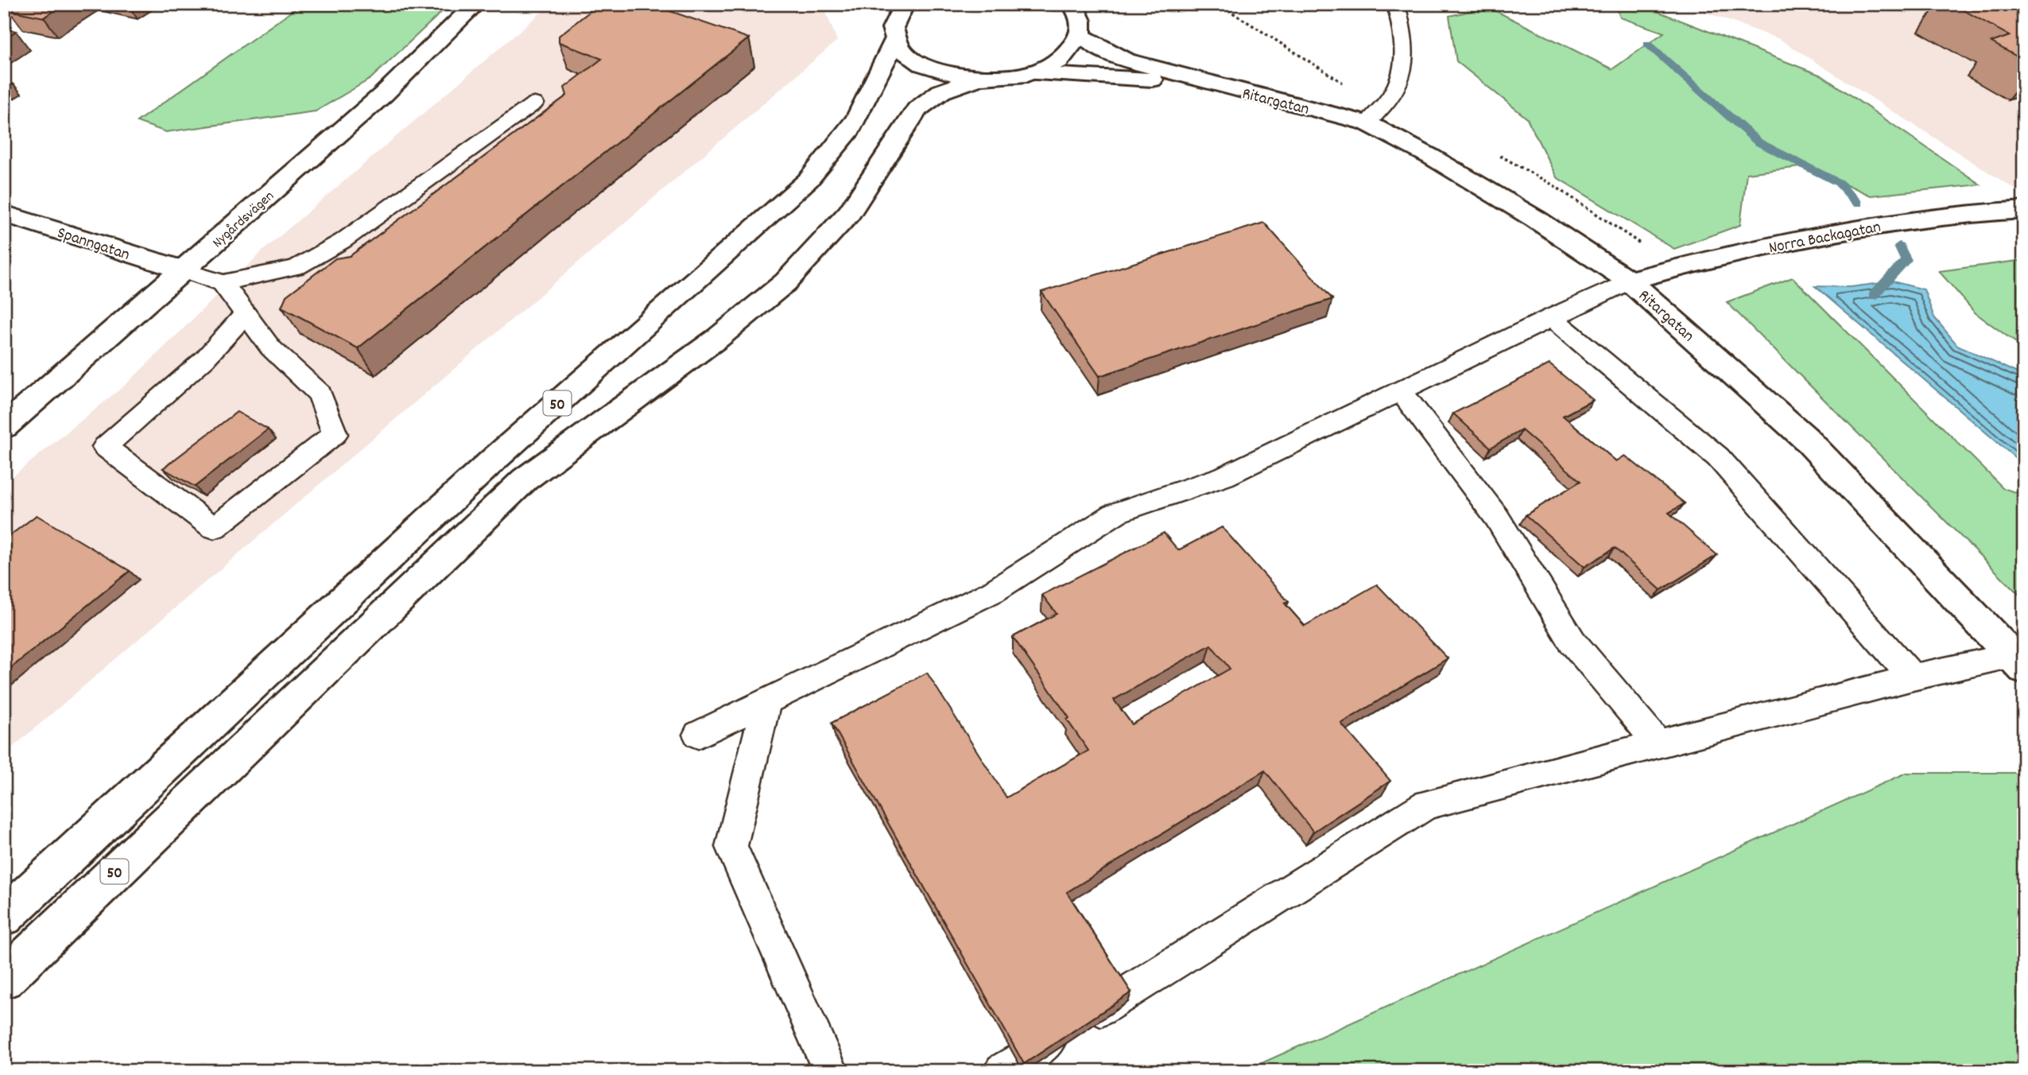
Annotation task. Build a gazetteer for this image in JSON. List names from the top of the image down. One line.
{"streets":{"main road":["Ritargatan","Nygårdsvägen","Norra Backagatan","Spanngatan","50"]},"crossings":[["Ritargatan","Norra Backagatan"],["Nygårdsvägen","Spanngatan"]]}
